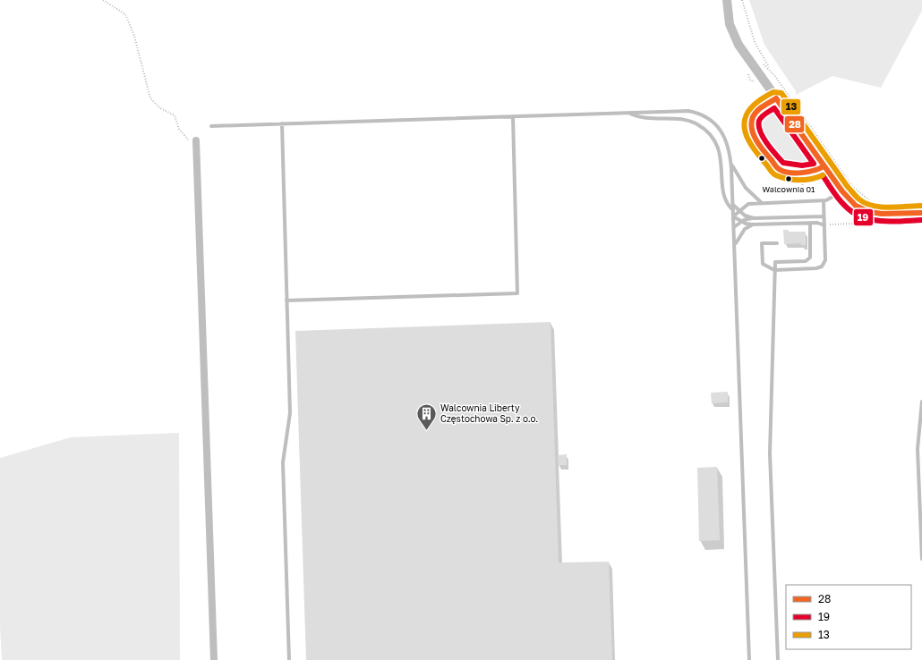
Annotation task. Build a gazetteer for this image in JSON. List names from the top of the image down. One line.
{"places":{"other":["Walcownia 01"],"building":["Walcownia Liberty Częstochowa Sp. z o.o."]},"lines":["transit line 13","transit line 28","transit line 19"],"legend":["28","19","13"]}
